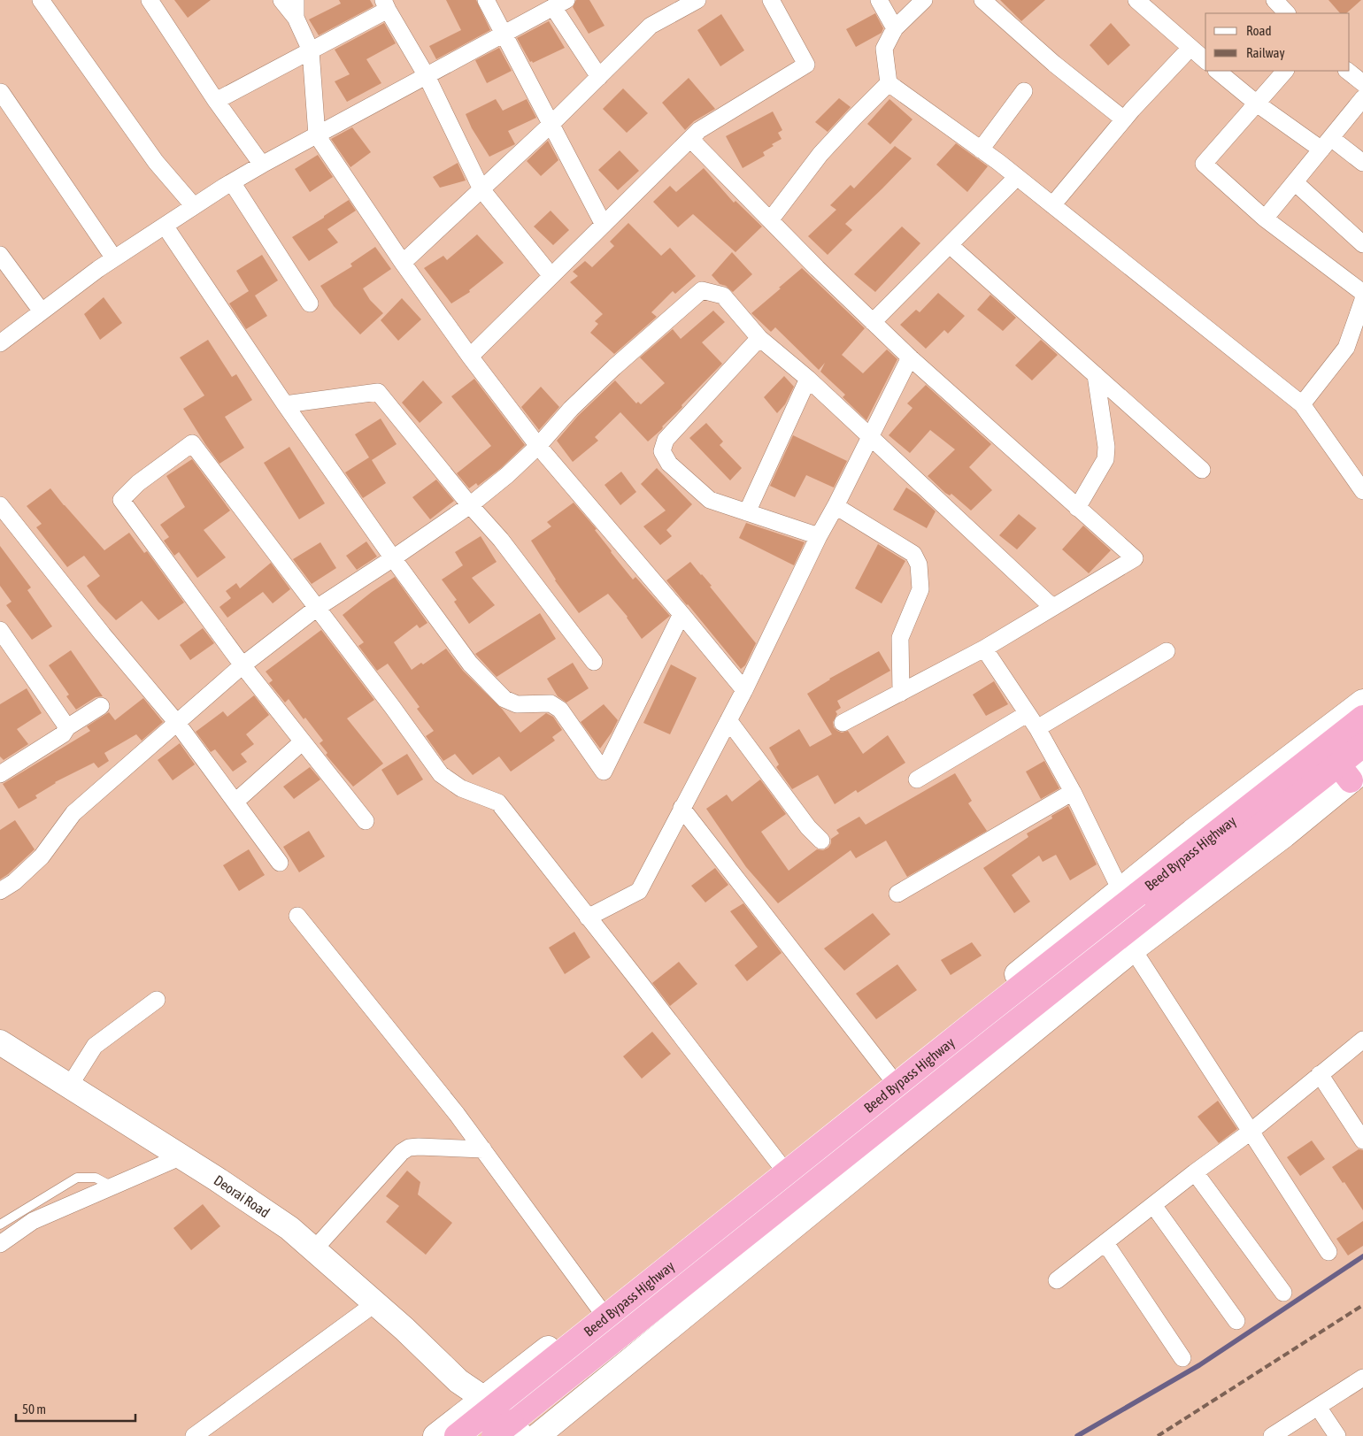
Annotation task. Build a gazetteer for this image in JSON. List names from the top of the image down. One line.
{"streets":{"highway":["Beed Bypass Highway"],"street":["Deorai Road"]},"legend":["Road","Railway"],"scale_bar":"50 m"}
